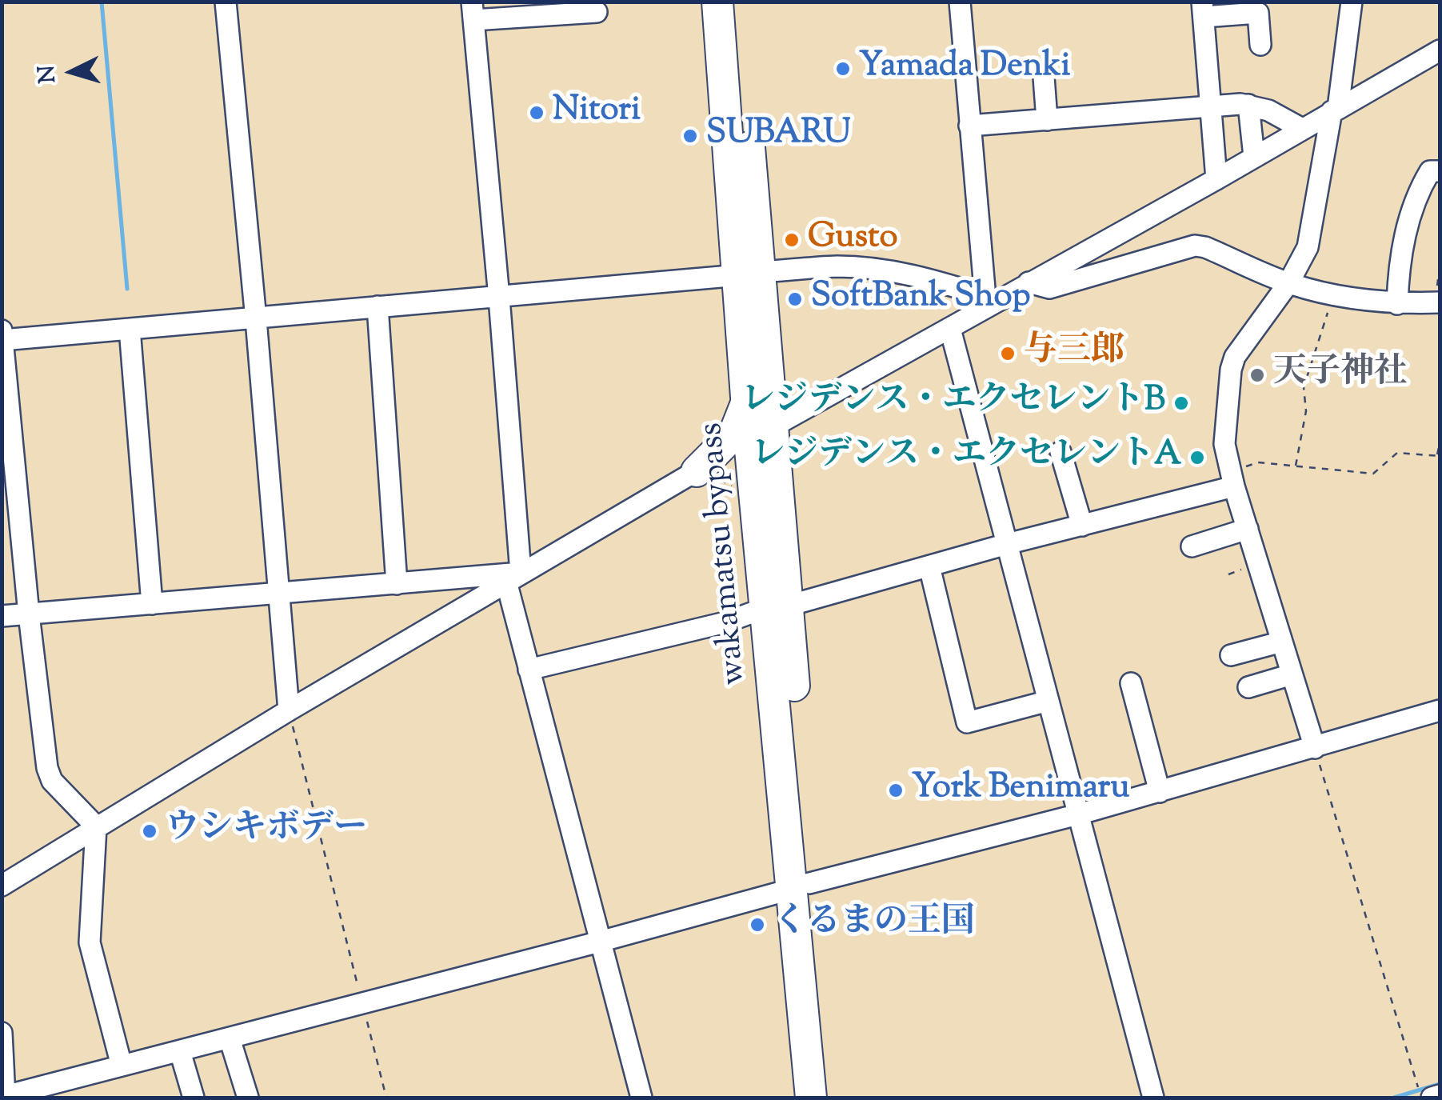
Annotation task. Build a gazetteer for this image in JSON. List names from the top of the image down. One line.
{"streets":{"highway":["wakamatsu bypass"]},"places":["Yamada Denki","Nitori","SUBARU","Gusto","SoftBank Shop","与三郎","天子神社","レジデンス・エクセレントB","レジデンス・エクセレントA","York Benimaru","ウシキボデー","くるまの王国"],"north":"left"}
